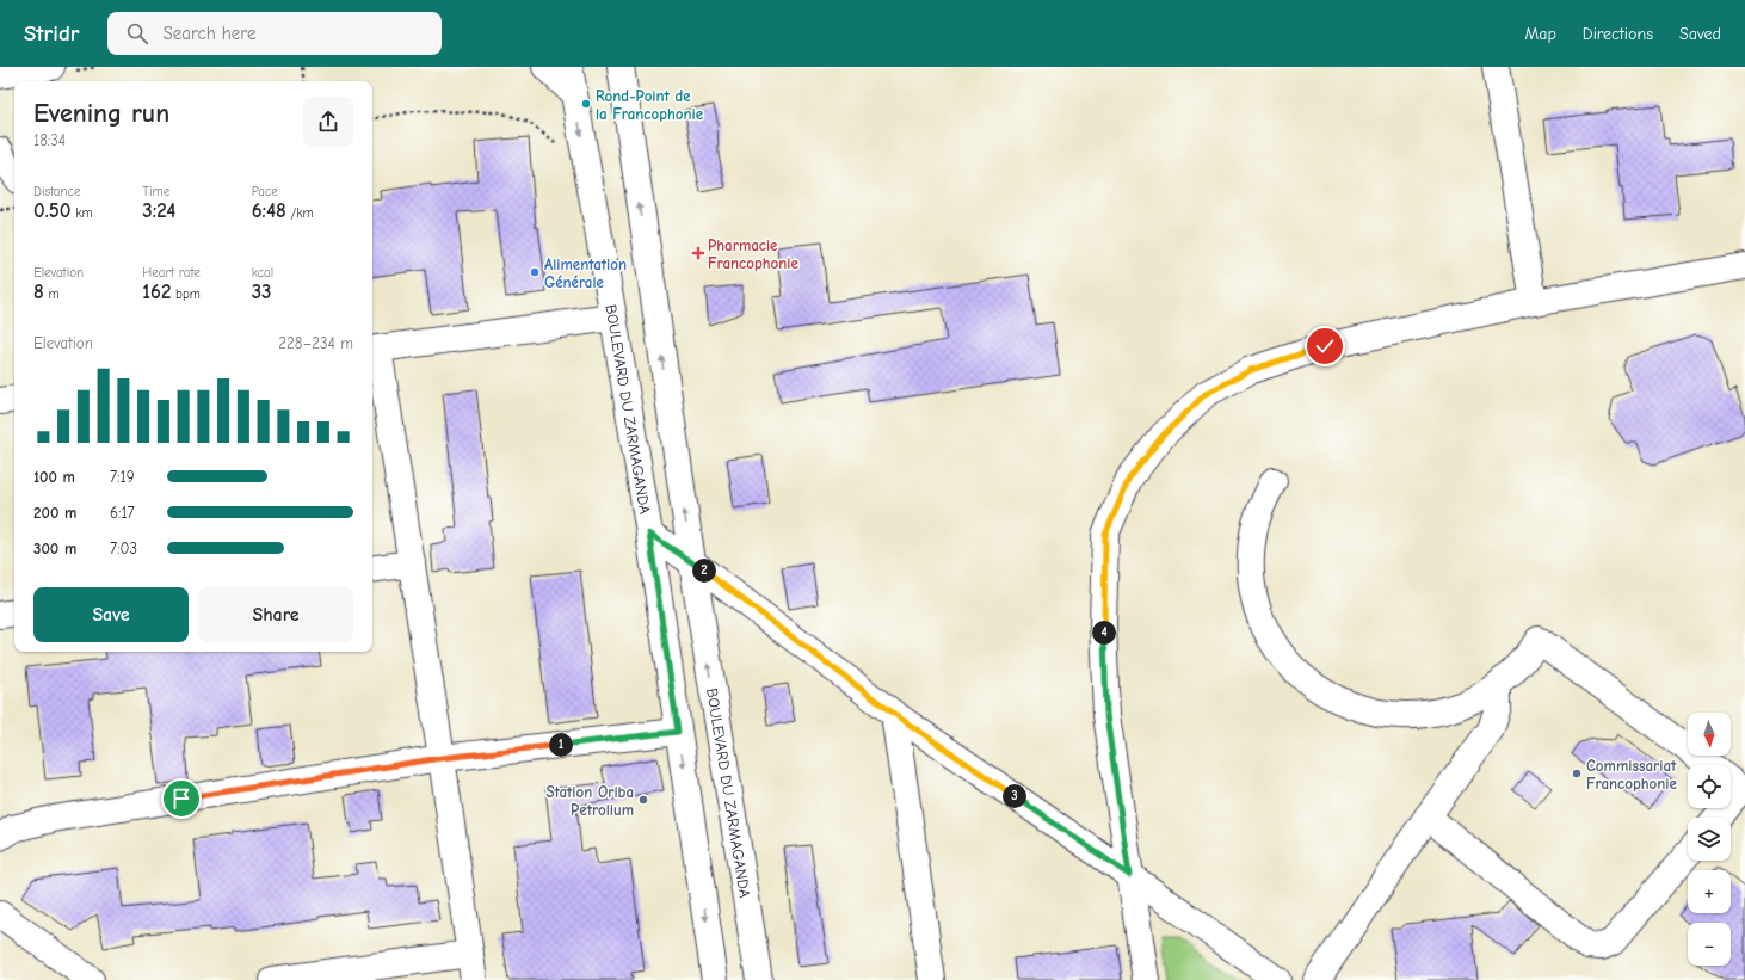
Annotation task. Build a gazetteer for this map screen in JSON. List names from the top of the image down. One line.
{"streets":{"street":["BOULEVARD DU ZARMAGANDA"]},"places":{"other":["Rond-Point de la Francophonie","Alimentation Générale","Commissariat Francophonie","Station Oriba Petrolium"],"health":["Pharmacie Francophonie"]},"north":"bottom","page":{"header":"Stridr","search":"Search here","nav":["Map","Directions","Saved"],"heading":["Evening run","18:34"],"stats":[["Distance","0.50 km"],["Time","3:24"],["Pace","6:48 /km"],["Elevation","8 m"],["Heart rate","162 bpm"],["kcal","33"]],"chart":["Elevation","228–234 m"],"list":[{"name":"100 m","note":"7:19"},{"name":"200 m","note":"6:17"},{"name":"300 m","note":"7:03"}],"pins":["2","4","1","3"],"buttons":["Save","Share"],"map_buttons":["+","−"]}}
